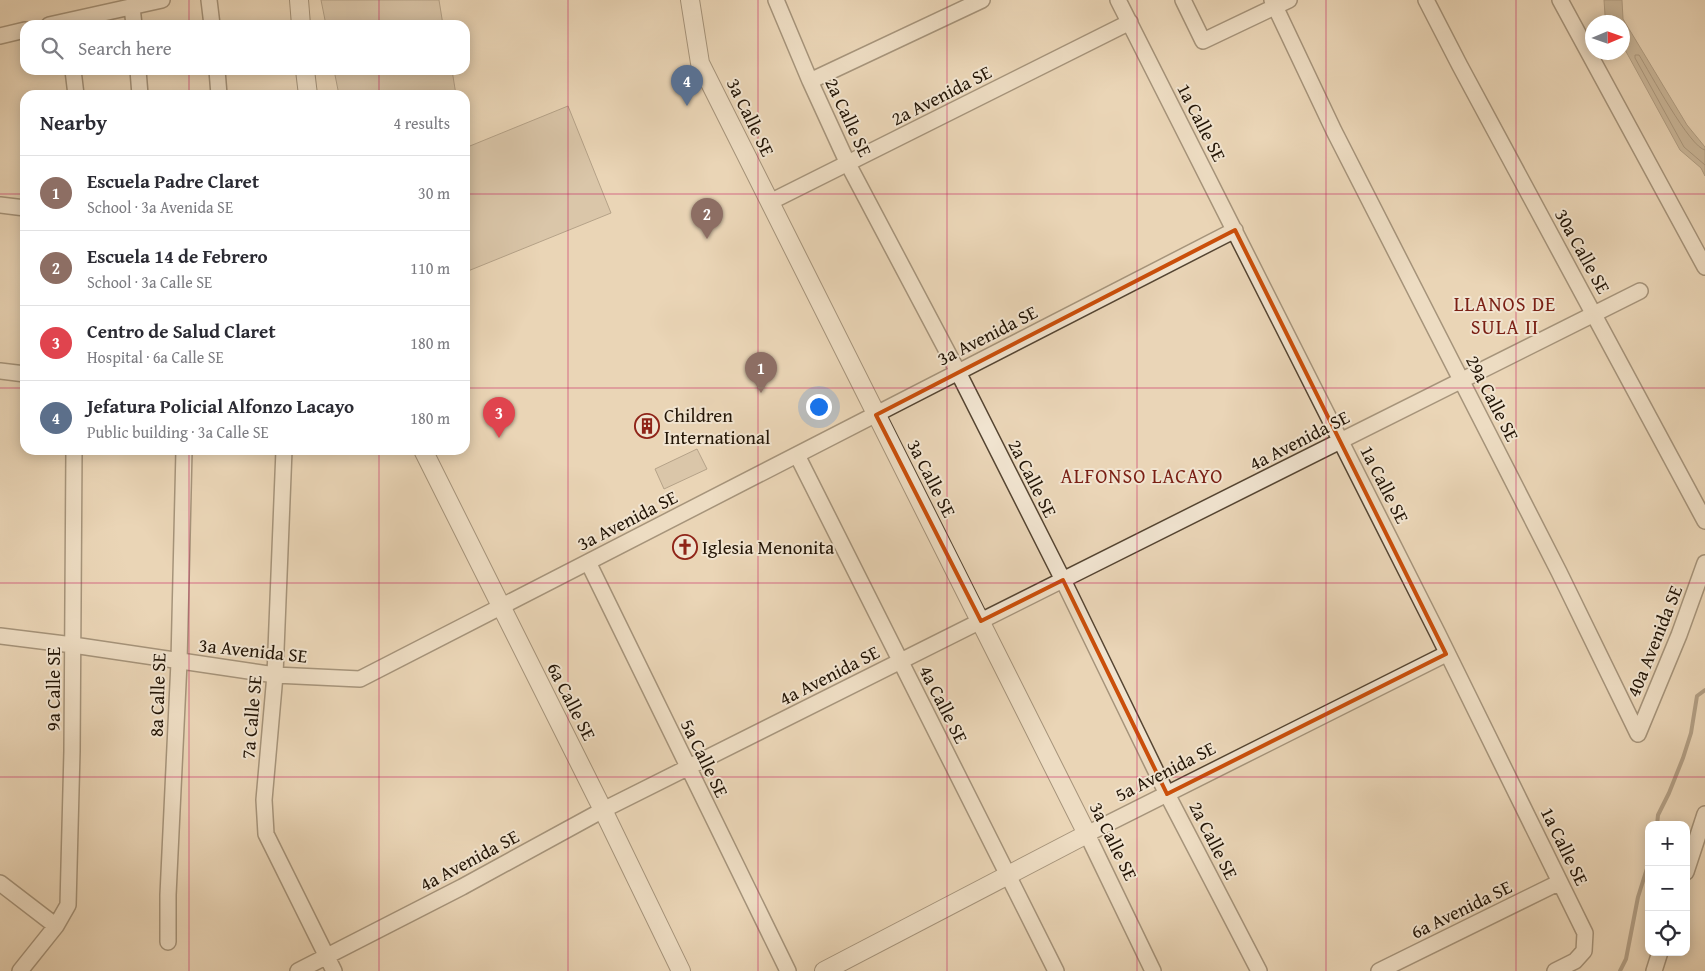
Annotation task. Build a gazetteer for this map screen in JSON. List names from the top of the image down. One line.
{"streets":{"street":["2a Avenida SE","3a Calle SE","2a Calle SE","1a Calle SE","30a Calle SE","3a Avenida SE","29a Calle SE","4a Avenida SE","40a Avenida SE","9a Calle SE","8a Calle SE","6a Calle SE","4a Calle SE","7a Calle SE","5a Calle SE","5a Avenida SE","6a Avenida SE"]},"crossings":[["2a Avenida SE","3a Calle SE"],["2a Avenida SE","2a Calle SE"],["2a Avenida SE","1a Calle SE"],["3a Calle SE","3a Avenida SE"],["3a Calle SE","4a Avenida SE"],["3a Calle SE","5a Avenida SE"],["2a Calle SE","3a Avenida SE"],["2a Calle SE","4a Avenida SE"],["2a Calle SE","5a Avenida SE"],["1a Calle SE","3a Avenida SE"],["1a Calle SE","4a Avenida SE"],["1a Calle SE","5a Avenida SE"],["1a Calle SE","6a Avenida SE"],["30a Calle SE","4a Avenida SE"],["3a Avenida SE","9a Calle SE"],["3a Avenida SE","8a Calle SE"],["3a Avenida SE","6a Calle SE"],["3a Avenida SE","4a Calle SE"],["3a Avenida SE","7a Calle SE"],["3a Avenida SE","5a Calle SE"],["29a Calle SE","4a Avenida SE"],["29a Calle SE","40a Avenida SE"],["4a Avenida SE","6a Calle SE"],["4a Avenida SE","4a Calle SE"],["4a Avenida SE","7a Calle SE"],["4a Avenida SE","5a Calle SE"],["4a Calle SE","5a Avenida SE"]],"districts":["LLANOS DE SULA II","ALFONSO LACAYO"],"places":{"building":["Children International"],"church":["Iglesia Menonita"]},"north":"right","page":{"search":"Search here","pins":["4","2","1","3"],"heading":["Nearby","4 results"],"list":[{"mark":"1","name":"Escuela Padre Claret","note":"School · 3a Avenida SE","value":"30 m"},{"mark":"2","name":"Escuela 14 de Febrero","note":"School · 3a Calle SE","value":"110 m"},{"mark":"3","name":"Centro de Salud Claret","note":"Hospital · 6a Calle SE","value":"180 m"},{"mark":"4","name":"Jefatura Policial Alfonzo Lacayo","note":"Public building · 3a Calle SE","value":"180 m"}],"map_buttons":["+","−"]}}
